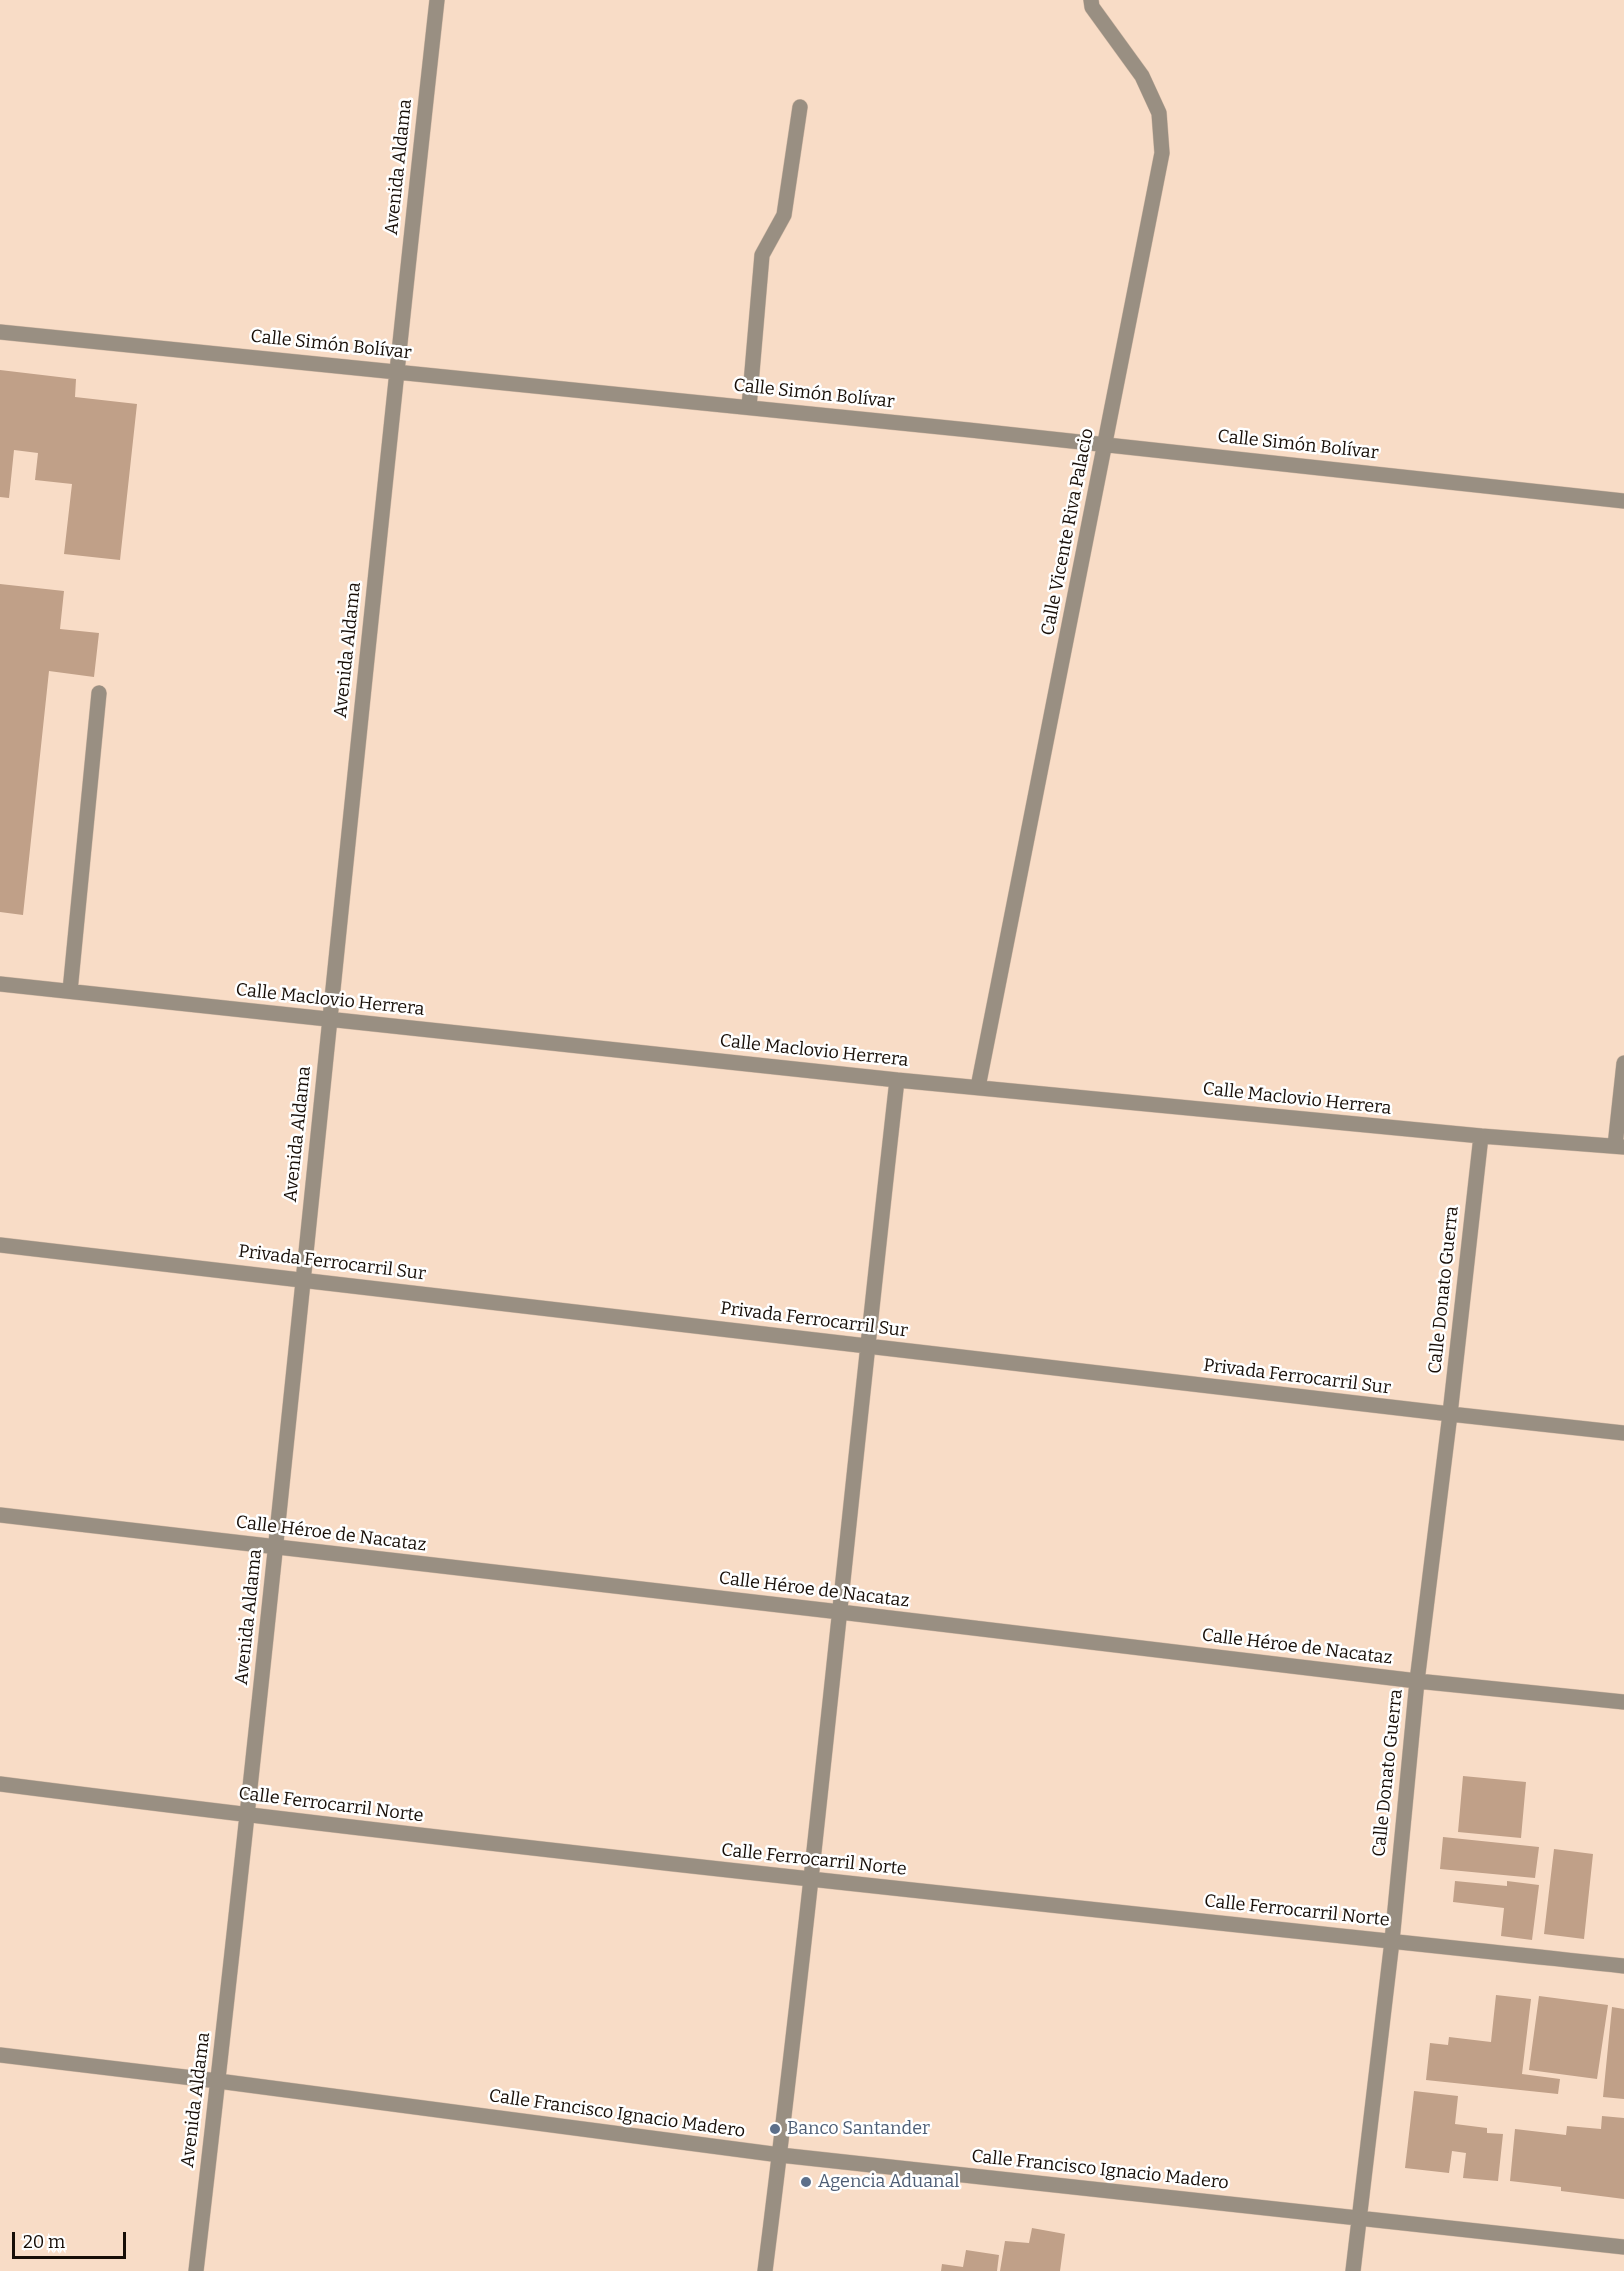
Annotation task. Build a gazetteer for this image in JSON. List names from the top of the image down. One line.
{"streets":{"street":["Avenida Aldama","Calle Simón Bolívar","Calle Vicente Riva Palacio","Calle Maclovio Herrera","Privada Ferrocarril Sur","Calle Donato Guerra","Calle Héroe de Nacataz","Calle Ferrocarril Norte","Calle Francisco Ignacio Madero"]},"crossings":[["Avenida Aldama","Calle Simón Bolívar"],["Avenida Aldama","Calle Maclovio Herrera"],["Avenida Aldama","Privada Ferrocarril Sur"],["Avenida Aldama","Calle Héroe de Nacataz"],["Avenida Aldama","Calle Ferrocarril Norte"],["Avenida Aldama","Calle Francisco Ignacio Madero"],["Calle Simón Bolívar","Calle Vicente Riva Palacio"],["Calle Vicente Riva Palacio","Calle Maclovio Herrera"],["Calle Maclovio Herrera","Calle Donato Guerra"],["Privada Ferrocarril Sur","Calle Donato Guerra"],["Calle Donato Guerra","Calle Héroe de Nacataz"],["Calle Donato Guerra","Calle Ferrocarril Norte"],["Calle Donato Guerra","Calle Francisco Ignacio Madero"]],"places":["Banco Santander","Agencia Aduanal"],"scale_bar":"20 m"}
